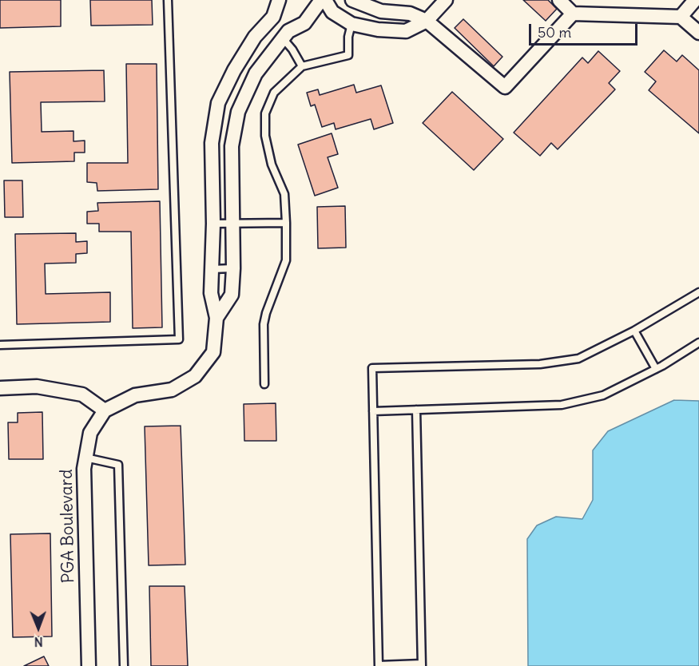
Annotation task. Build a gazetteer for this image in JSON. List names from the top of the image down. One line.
{"streets":{"street":["PGA Boulevard"]},"scale_bar":"50 m","north":"bottom"}
